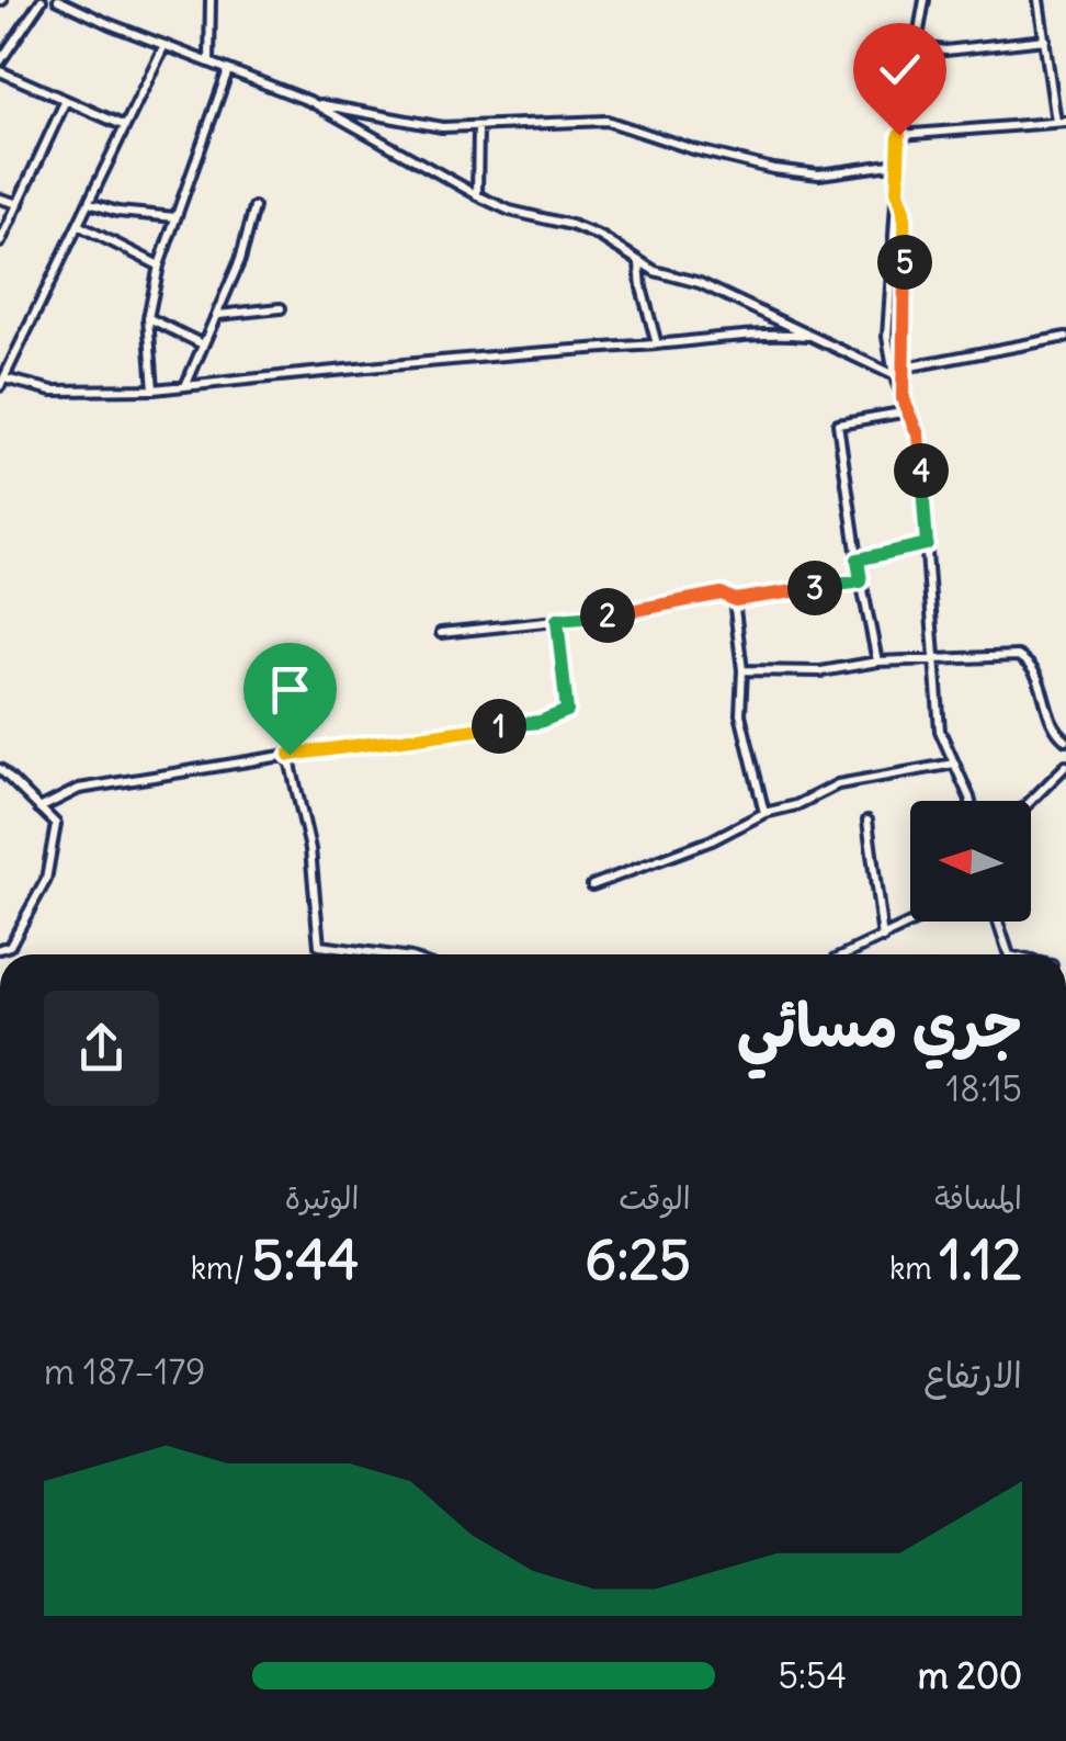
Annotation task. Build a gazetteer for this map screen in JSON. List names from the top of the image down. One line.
{"north":"left","page":{"pins":["5","4","3","2","1"],"heading":["جري مسائي","18:15"],"stats":[["المسافة","1.12 km"],["الوقت","6:25"],["الوتيرة","5:44 /km"]],"chart":["الارتفاع","179–187 m"],"list":[{"name":"200 m","note":"5:54"}]}}
